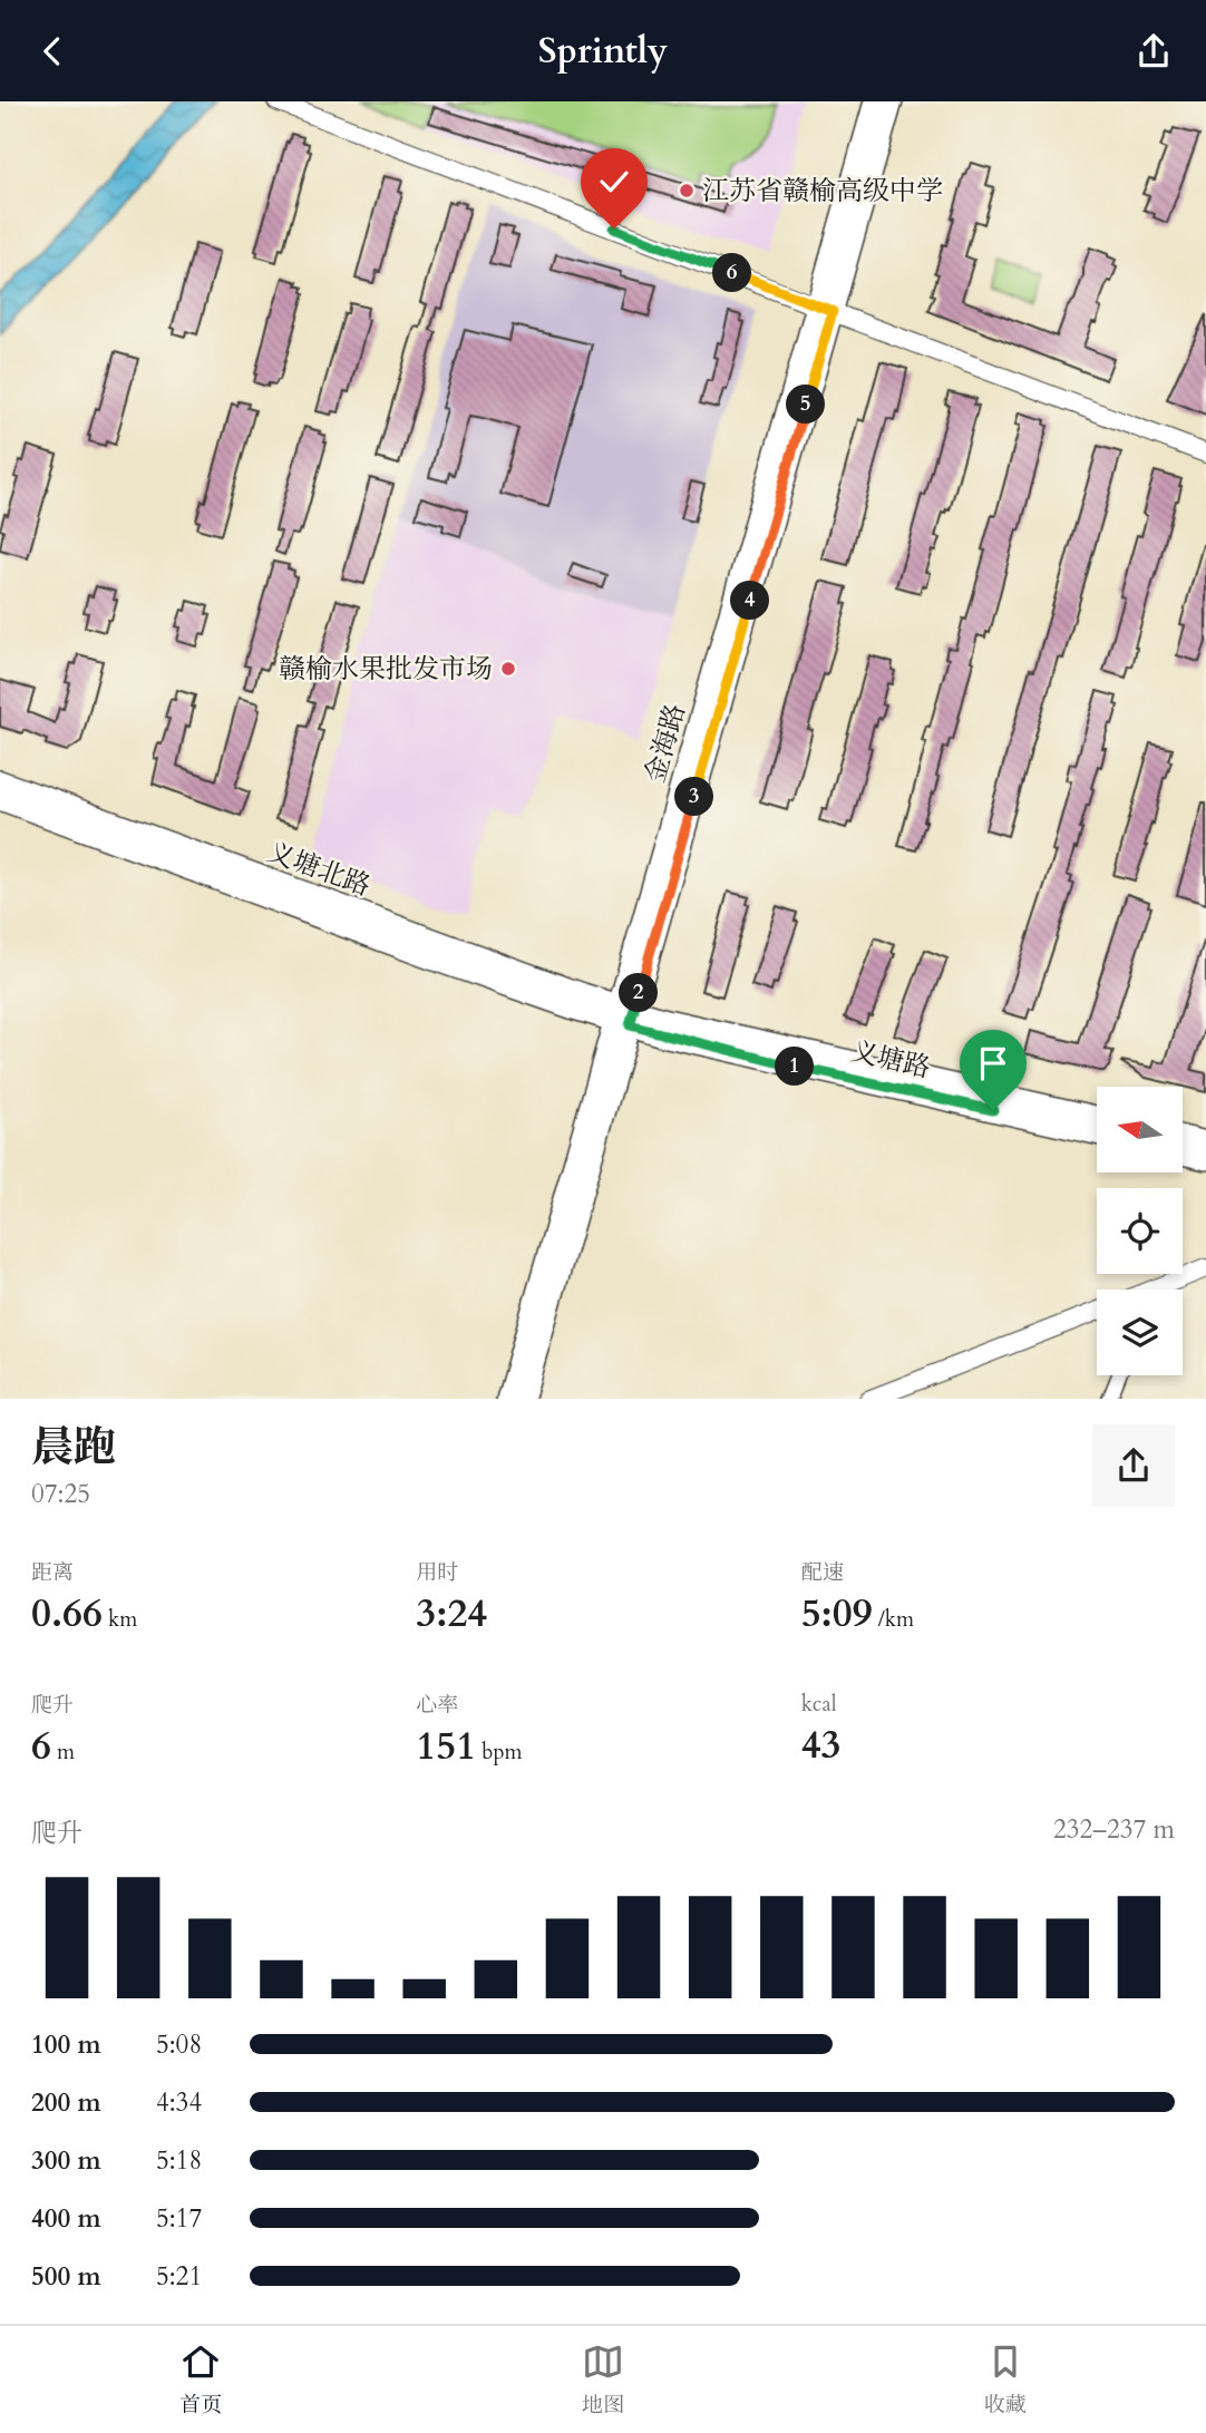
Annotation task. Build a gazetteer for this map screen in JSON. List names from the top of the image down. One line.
{"streets":{"main road":["金海路","义塘北路","义塘路"]},"crossings":[["金海路","义塘北路"],["金海路","义塘路"],["义塘北路","义塘路"]],"places":["江苏省赣榆高级中学","赣榆水果批发市场"],"north":"left","page":{"header":"Sprintly","pins":["6","5","4","3","2","1"],"heading":["晨跑","07:25"],"stats":[["距离","0.66 km"],["用时","3:24"],["配速","5:09 /km"],["爬升","6 m"],["心率","151 bpm"],["kcal","43"]],"chart":["爬升","232–237 m"],"list":[{"name":"100 m","note":"5:08"},{"name":"200 m","note":"4:34"},{"name":"300 m","note":"5:18"},{"name":"400 m","note":"5:17"},{"name":"500 m","note":"5:21"}],"tabs":["首页","地图","收藏"]}}
